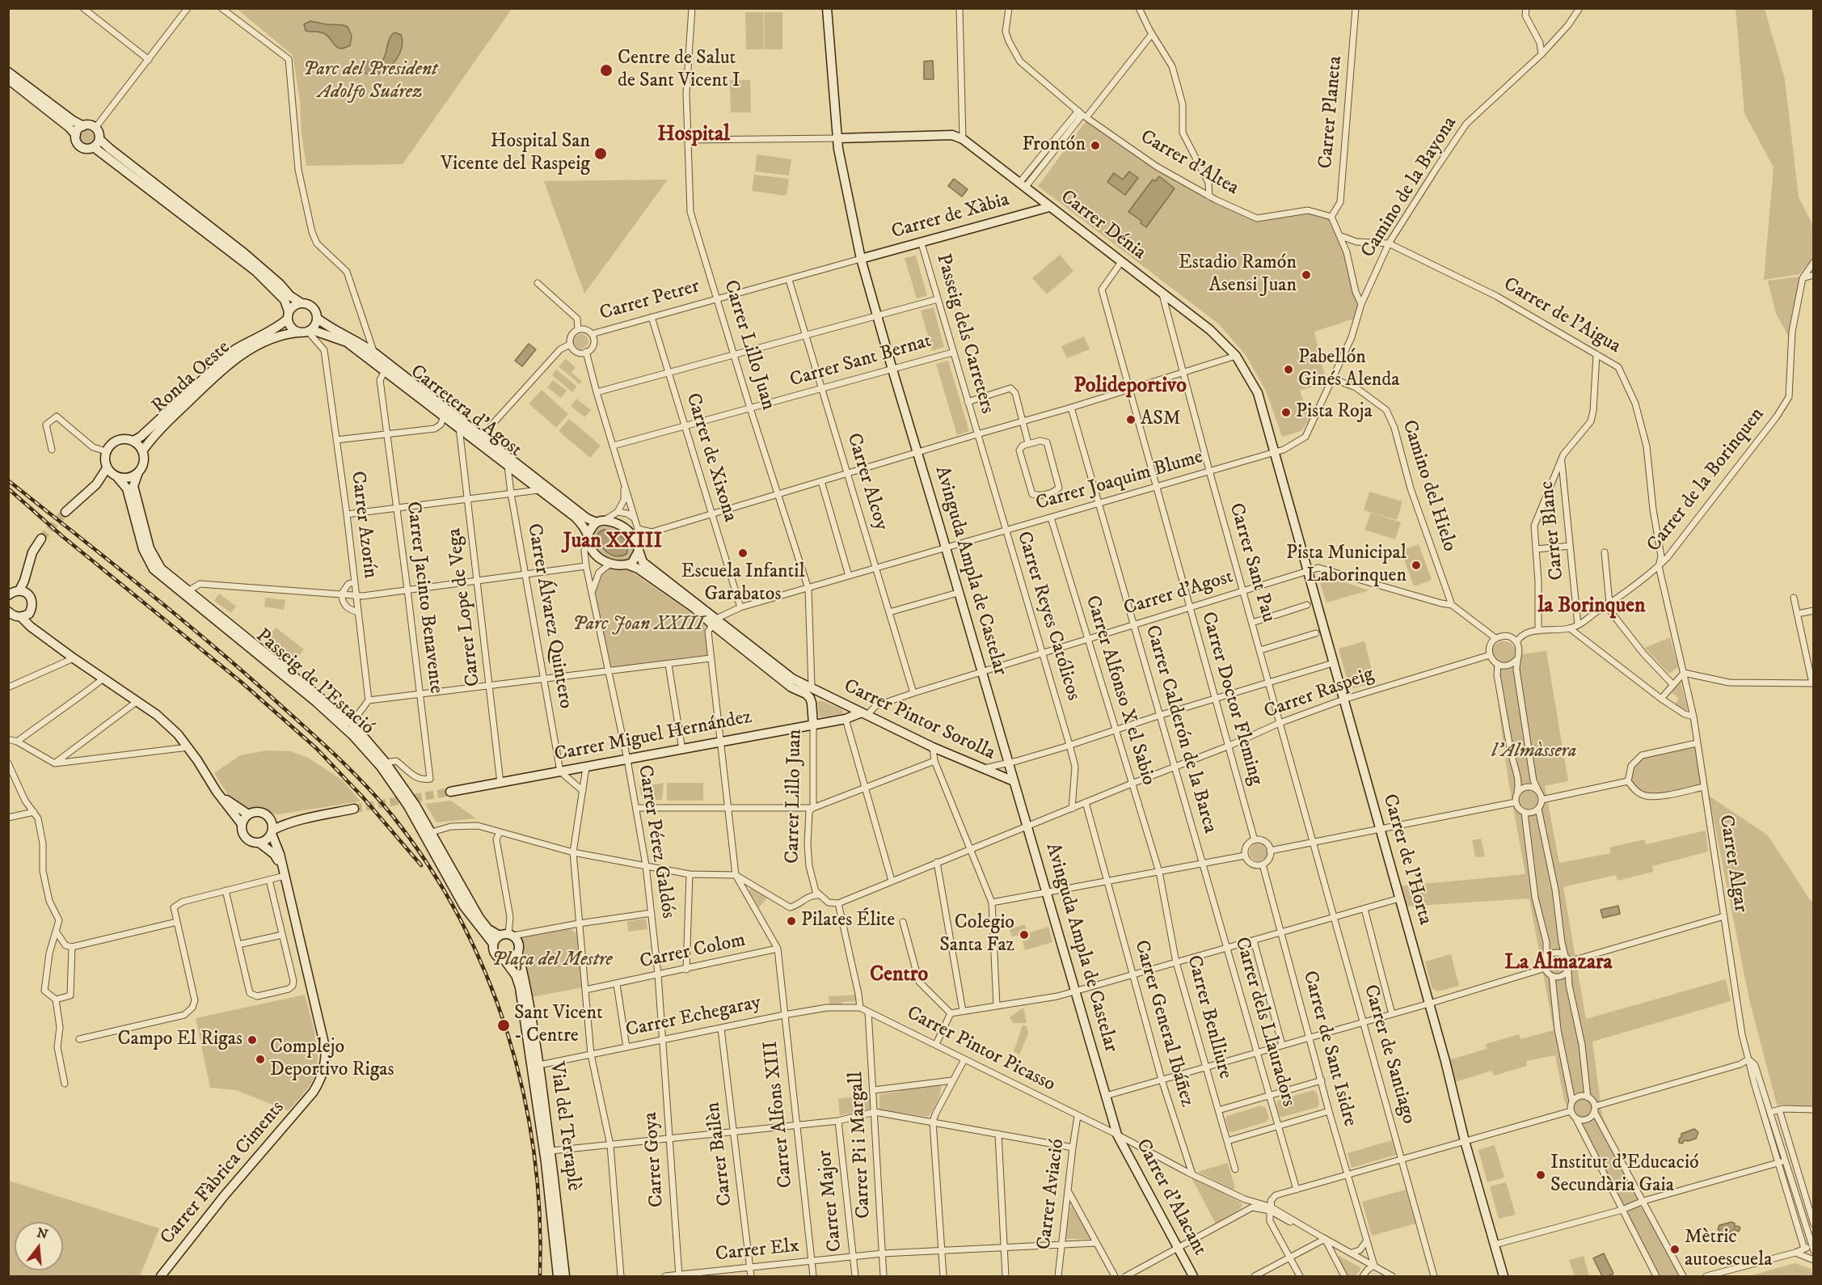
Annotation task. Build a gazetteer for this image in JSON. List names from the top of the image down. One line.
{"streets":{"main road":["Carrer de Xàbia","Carrer Dénia","Carrer Lillo Juan","Ronda Oeste","Carretera d'Agost","Avinguda Ampla de Castelar","Passeig de l'Estació","Carrer Pintor Sorolla","Carrer Miguel Hernández","Carrer de l'Horta","Vial del Terraplè","Carrer Fàbrica Ciments","Carrer d'Alacant"],"street":["Carrer Planeta","Carrer d'Altea","Camino de la Bayona","Carrer Petrer","Carrer de l'Aigua","Passeig dels Carreters","Carrer Sant Bernat","Carrer de Xixona","Carrer de la Borinquen","Carrer Joaquim Blume","Carrer Alcoy","Camino del Hielo","Carrer Azorín","Carrer Blanc","Carrer Sant Pau","Carrer d'Agost","Carrer Jacinto Benavente","Carrer Lope de Vega","Carrer Álvarez Quintero","Carrer Reyes Católicos","Carrer Alfonso X el Sabio","Carrer Raspeig","Carrer Doctor Fleming","Carrer Calderón de la Barca","Carrer Pérez Galdós","Carrer Algar","Carrer Colom","Carrer Echegaray","Carrer Benlliure","Carrer dels Llauradors","Carrer General Ibáñez","Carrer de Sant Isidre","Carrer Pintor Picasso","Carrer de Santiago","Carrer Alfons XIII","Carrer Pi i Margall","Carrer Bailèn","Carrer Goya","Carrer Aviació","Carrer Major","Carrer Elx"]},"crossings":[["Carrer Planeta","Carrer d'Altea"],["Camino de la Bayona","Carrer Dénia"],["Camino de la Bayona","Carrer de l'Aigua"],["Camino de la Bayona","Carrer Joaquim Blume"],["Camino de la Bayona","Camino del Hielo"],["Camino de la Bayona","Carrer de l'Horta"],["Carrer de Xàbia","Carrer Dénia"],["Carrer de Xàbia","Carrer Petrer"],["Carrer de Xàbia","Passeig dels Carreters"],["Carrer de Xàbia","Avinguda Ampla de Castelar"],["Carrer Dénia","Carrer Joaquim Blume"],["Carrer Dénia","Carrer Sant Pau"],["Carrer Dénia","Avinguda Ampla de Castelar"],["Carrer Dénia","Carrer Doctor Fleming"],["Carrer Dénia","Carrer de l'Horta"],["Carrer Petrer","Carrer Lillo Juan"],["Carrer Petrer","Carrer de Xixona"],["Carrer Petrer","Carrer Alcoy"],["Carrer Petrer","Avinguda Ampla de Castelar"],["Carrer de l'Aigua","Carrer de la Borinquen"],["Carrer de l'Aigua","Carrer Algar"],["Passeig dels Carreters","Carrer Sant Bernat"],["Passeig dels Carreters","Carrer Reyes Católicos"],["Carrer Lillo Juan","Carrer Sant Bernat"],["Carrer Lillo Juan","Carrer Joaquim Blume"],["Carrer Lillo Juan","Carrer Pintor Sorolla"],["Carrer Lillo Juan","Carrer Miguel Hernández"],["Carrer Sant Bernat","Carrer de Xixona"],["Carrer Sant Bernat","Carrer Alcoy"],["Carrer Sant Bernat","Avinguda Ampla de Castelar"],["Ronda Oeste","Carretera d'Agost"],["Ronda Oeste","Carrer Azorín"],["Ronda Oeste","Passeig de l'Estació"],["Carretera d'Agost","Carrer Azorín"],["Carretera d'Agost","Carrer Jacinto Benavente"],["Carretera d'Agost","Carrer Lope de Vega"],["Carretera d'Agost","Carrer Álvarez Quintero"],["Carretera d'Agost","Carrer Pérez Galdós"],["Carrer de Xixona","Carrer Joaquim Blume"],["Carrer de la Borinquen","Carrer Blanc"],["Carrer de la Borinquen","Carrer d'Agost"],["Carrer de la Borinquen","Carrer Raspeig"],["Carrer Joaquim Blume","Carrer Alcoy"],["Carrer Joaquim Blume","Carrer Sant Pau"],["Carrer Joaquim Blume","Avinguda Ampla de Castelar"],["Carrer Joaquim Blume","Carrer Reyes Católicos"],["Carrer Joaquim Blume","Carrer Alfonso X el Sabio"],["Carrer Joaquim Blume","Carrer Doctor Fleming"],["Carrer Joaquim Blume","Carrer Calderón de la Barca"],["Carrer Joaquim Blume","Carrer de l'Horta"],["Carrer Alcoy","Carrer d'Agost"],["Camino del Hielo","Carrer d'Agost"],["Carrer Sant Pau","Carrer d'Agost"],["Carrer Sant Pau","Carrer Raspeig"],["Carrer Sant Pau","Carrer de Santiago"],["Avinguda Ampla de Castelar","Carrer d'Agost"],["Avinguda Ampla de Castelar","Carrer Raspeig"],["Avinguda Ampla de Castelar","Carrer Pintor Sorolla"],["Avinguda Ampla de Castelar","Carrer Pintor Picasso"],["Avinguda Ampla de Castelar","Carrer d'Alacant"],["Carrer d'Agost","Carrer Reyes Católicos"],["Carrer d'Agost","Carrer Alfonso X el Sabio"],["Carrer d'Agost","Carrer Raspeig"],["Carrer d'Agost","Carrer Doctor Fleming"],["Carrer d'Agost","Carrer Pintor Sorolla"],["Carrer d'Agost","Carrer Calderón de la Barca"],["Carrer d'Agost","Carrer Miguel Hernández"],["Carrer d'Agost","Carrer de l'Horta"],["Carrer Jacinto Benavente","Passeig de l'Estació"],["Carrer Lope de Vega","Carrer Miguel Hernández"],["Carrer Álvarez Quintero","Carrer Miguel Hernández"],["Carrer Reyes Católicos","Carrer Raspeig"],["Passeig de l'Estació","Vial del Terraplè"],["Carrer Alfonso X el Sabio","Carrer Raspeig"],["Carrer Alfonso X el Sabio","Carrer Benlliure"],["Carrer Raspeig","Carrer Doctor Fleming"],["Carrer Raspeig","Carrer Calderón de la Barca"],["Carrer Raspeig","Carrer de l'Horta"],["Carrer Raspeig","Carrer General Ibáñez"],["Carrer Doctor Fleming","Carrer de Sant Isidre"],["Carrer Pintor Sorolla","Carrer Miguel Hernández"],["Carrer Calderón de la Barca","Carrer dels Llauradors"],["Carrer Miguel Hernández","Carrer Pérez Galdós"],["Carrer Pérez Galdós","Carrer Colom"],["Carrer Pérez Galdós","Carrer Echegaray"],["Carrer Pérez Galdós","Carrer Goya"],["Carrer Colom","Carrer Alfons XIII"],["Carrer Echegaray","Carrer Pintor Picasso"],["Carrer Echegaray","Carrer Alfons XIII"],["Carrer Echegaray","Vial del Terraplè"],["Carrer Echegaray","Carrer Bailèn"],["Carrer Echegaray","Carrer Goya"],["Carrer General Ibáñez","Carrer Pintor Picasso"],["Carrer de Sant Isidre","Carrer Pintor Picasso"],["Carrer Pintor Picasso","Carrer Pi i Margall"],["Carrer Pintor Picasso","Carrer Aviació"],["Carrer Pintor Picasso","Carrer d'Alacant"],["Carrer Alfons XIII","Carrer Elx"],["Carrer Pi i Margall","Carrer Elx"],["Carrer Bailèn","Carrer Elx"],["Carrer Goya","Carrer Elx"],["Carrer Aviació","Carrer Elx"],["Carrer Major","Carrer Elx"]],"districts":["Hospital","Polideportivo","Juan XXIII","la Borinquen","La Almazara","Centro"],"parks":["Parc del President Adolfo Suárez","Parc Joan XXIII","l'Almàssera","Plaça del Mestre"],"places":["Centre de Salut de Sant Vicent I","Frontón","Hospital San Vicente del Raspeig","Estadio Ramón Asensi Juan","Pabellón Ginés Alenda","Pista Roja","ASM","Escuela Infantil Garabatos","Pista Municipal Laborinquen","Pilates Élite","Colegio Santa Faz","Sant Vicent - Centre","Campo El Rigas","Complejo Deportivo Rigas","Institut d'Educació Secundària Gaia","Mètric autoescuela"],"north":"top"}
